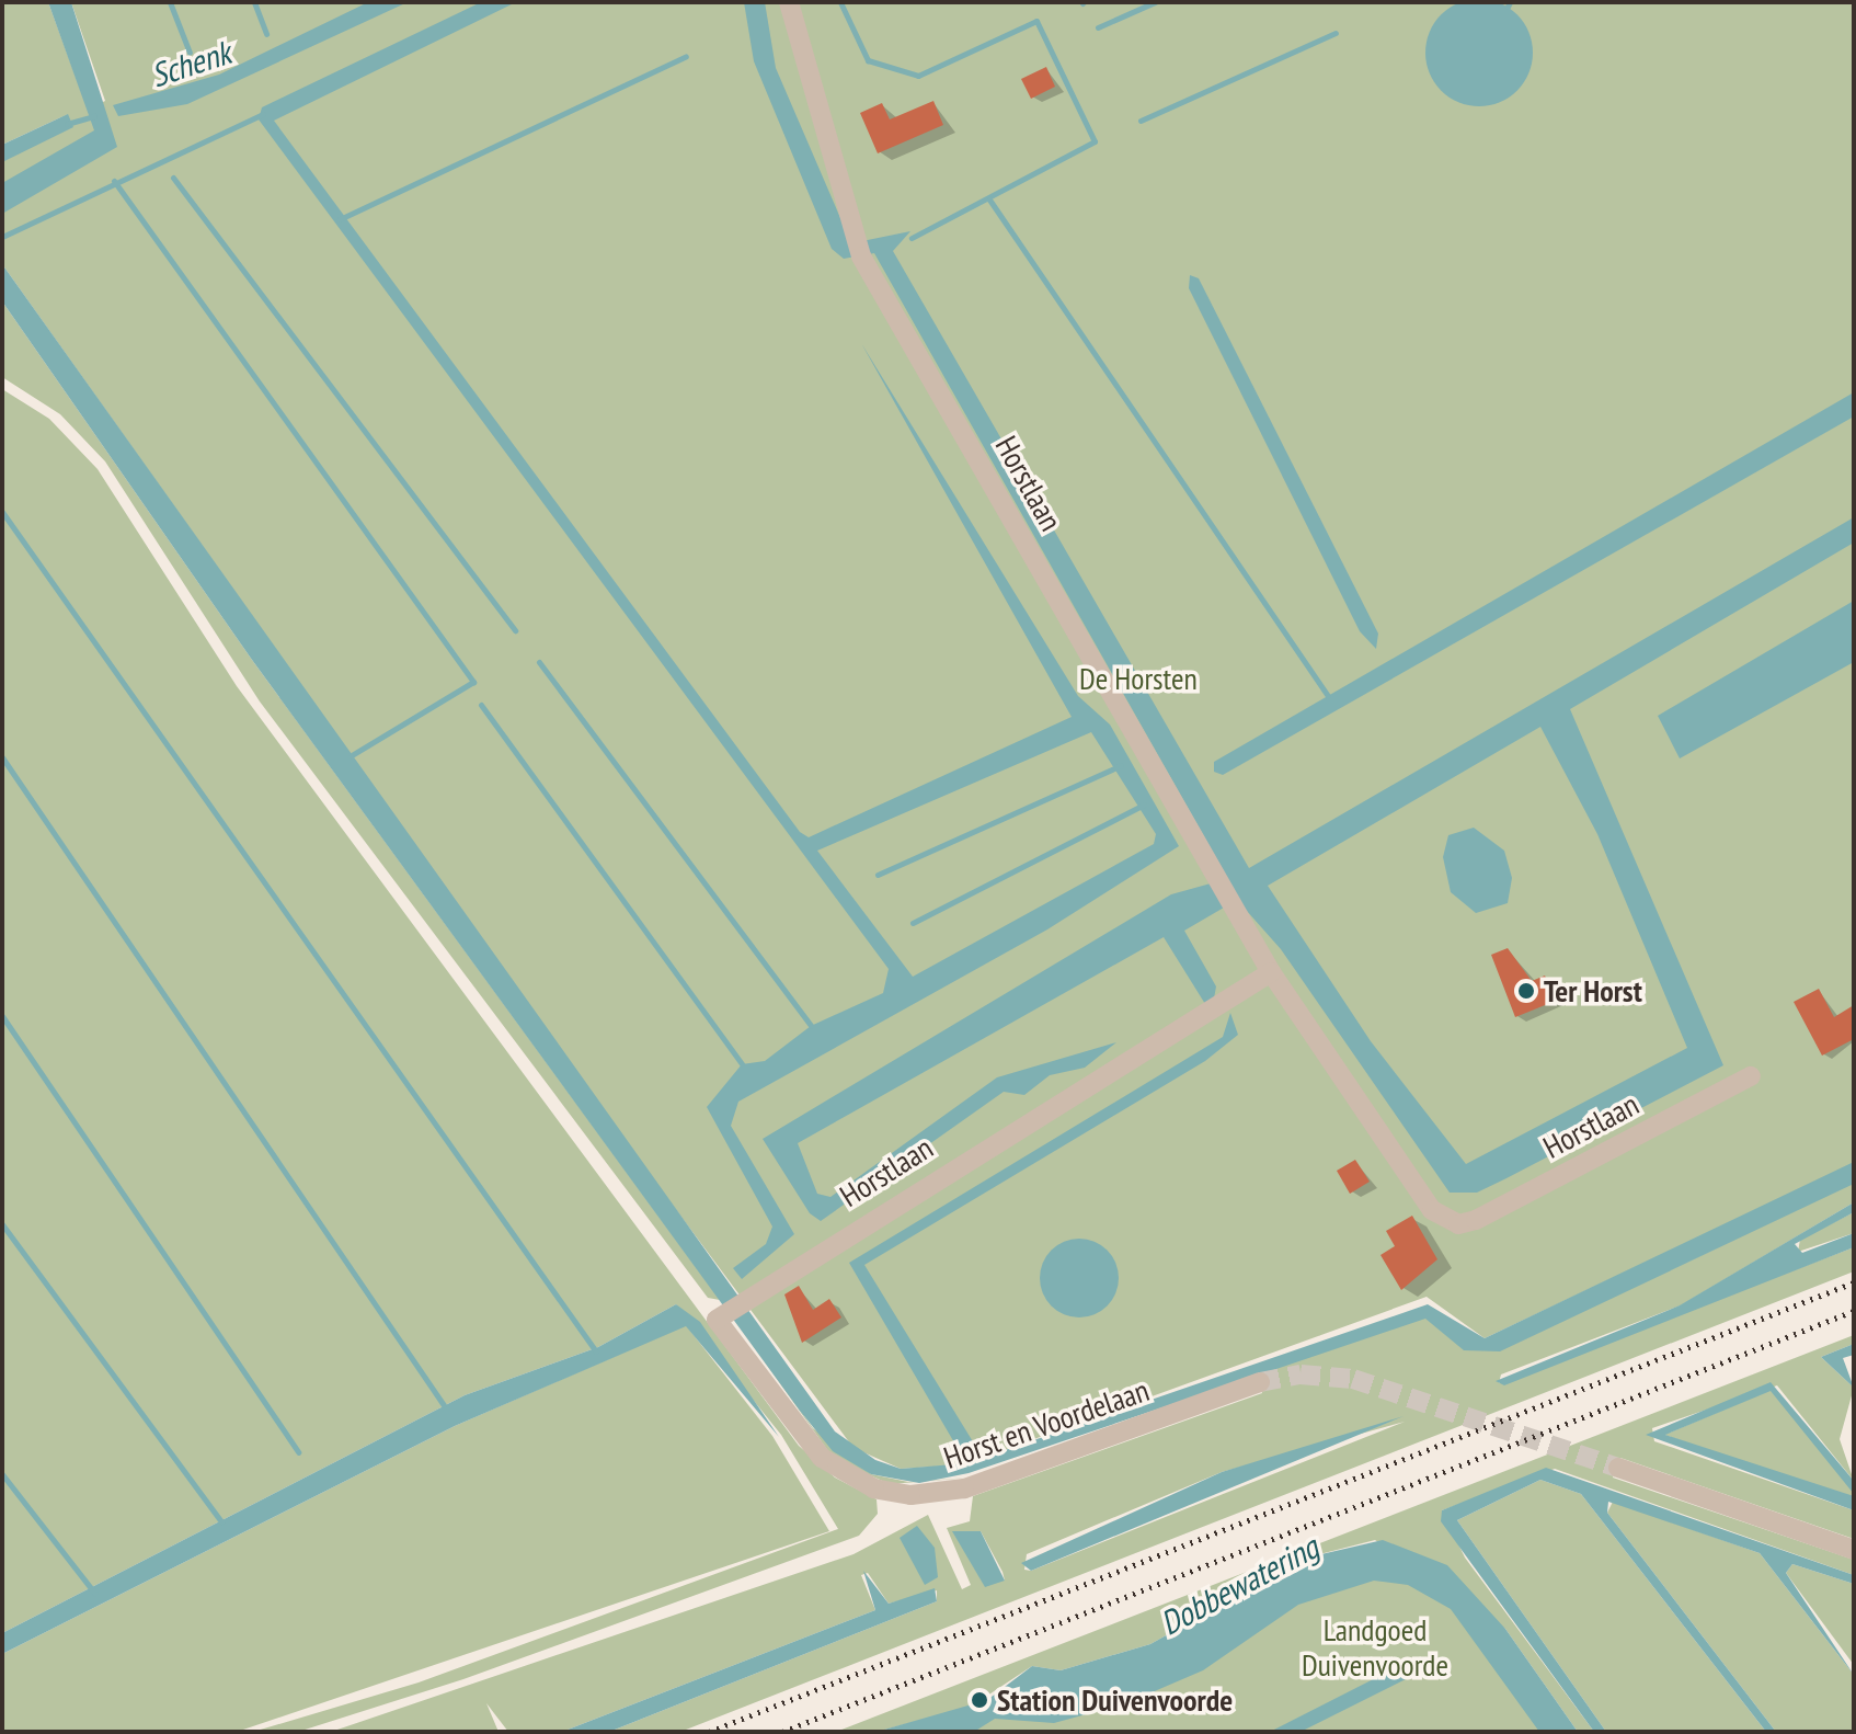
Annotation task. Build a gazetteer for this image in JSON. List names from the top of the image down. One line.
{"streets":{"street":["Horstlaan","Horst en Voordelaan"]},"crossings":[["Horstlaan","Horst en Voordelaan"]],"water":["Schenk","Dobbewatering"],"parks":["De Horsten","Landgoed Duivenvoorde"],"places":["Ter Horst","Station Duivenvoorde"]}
